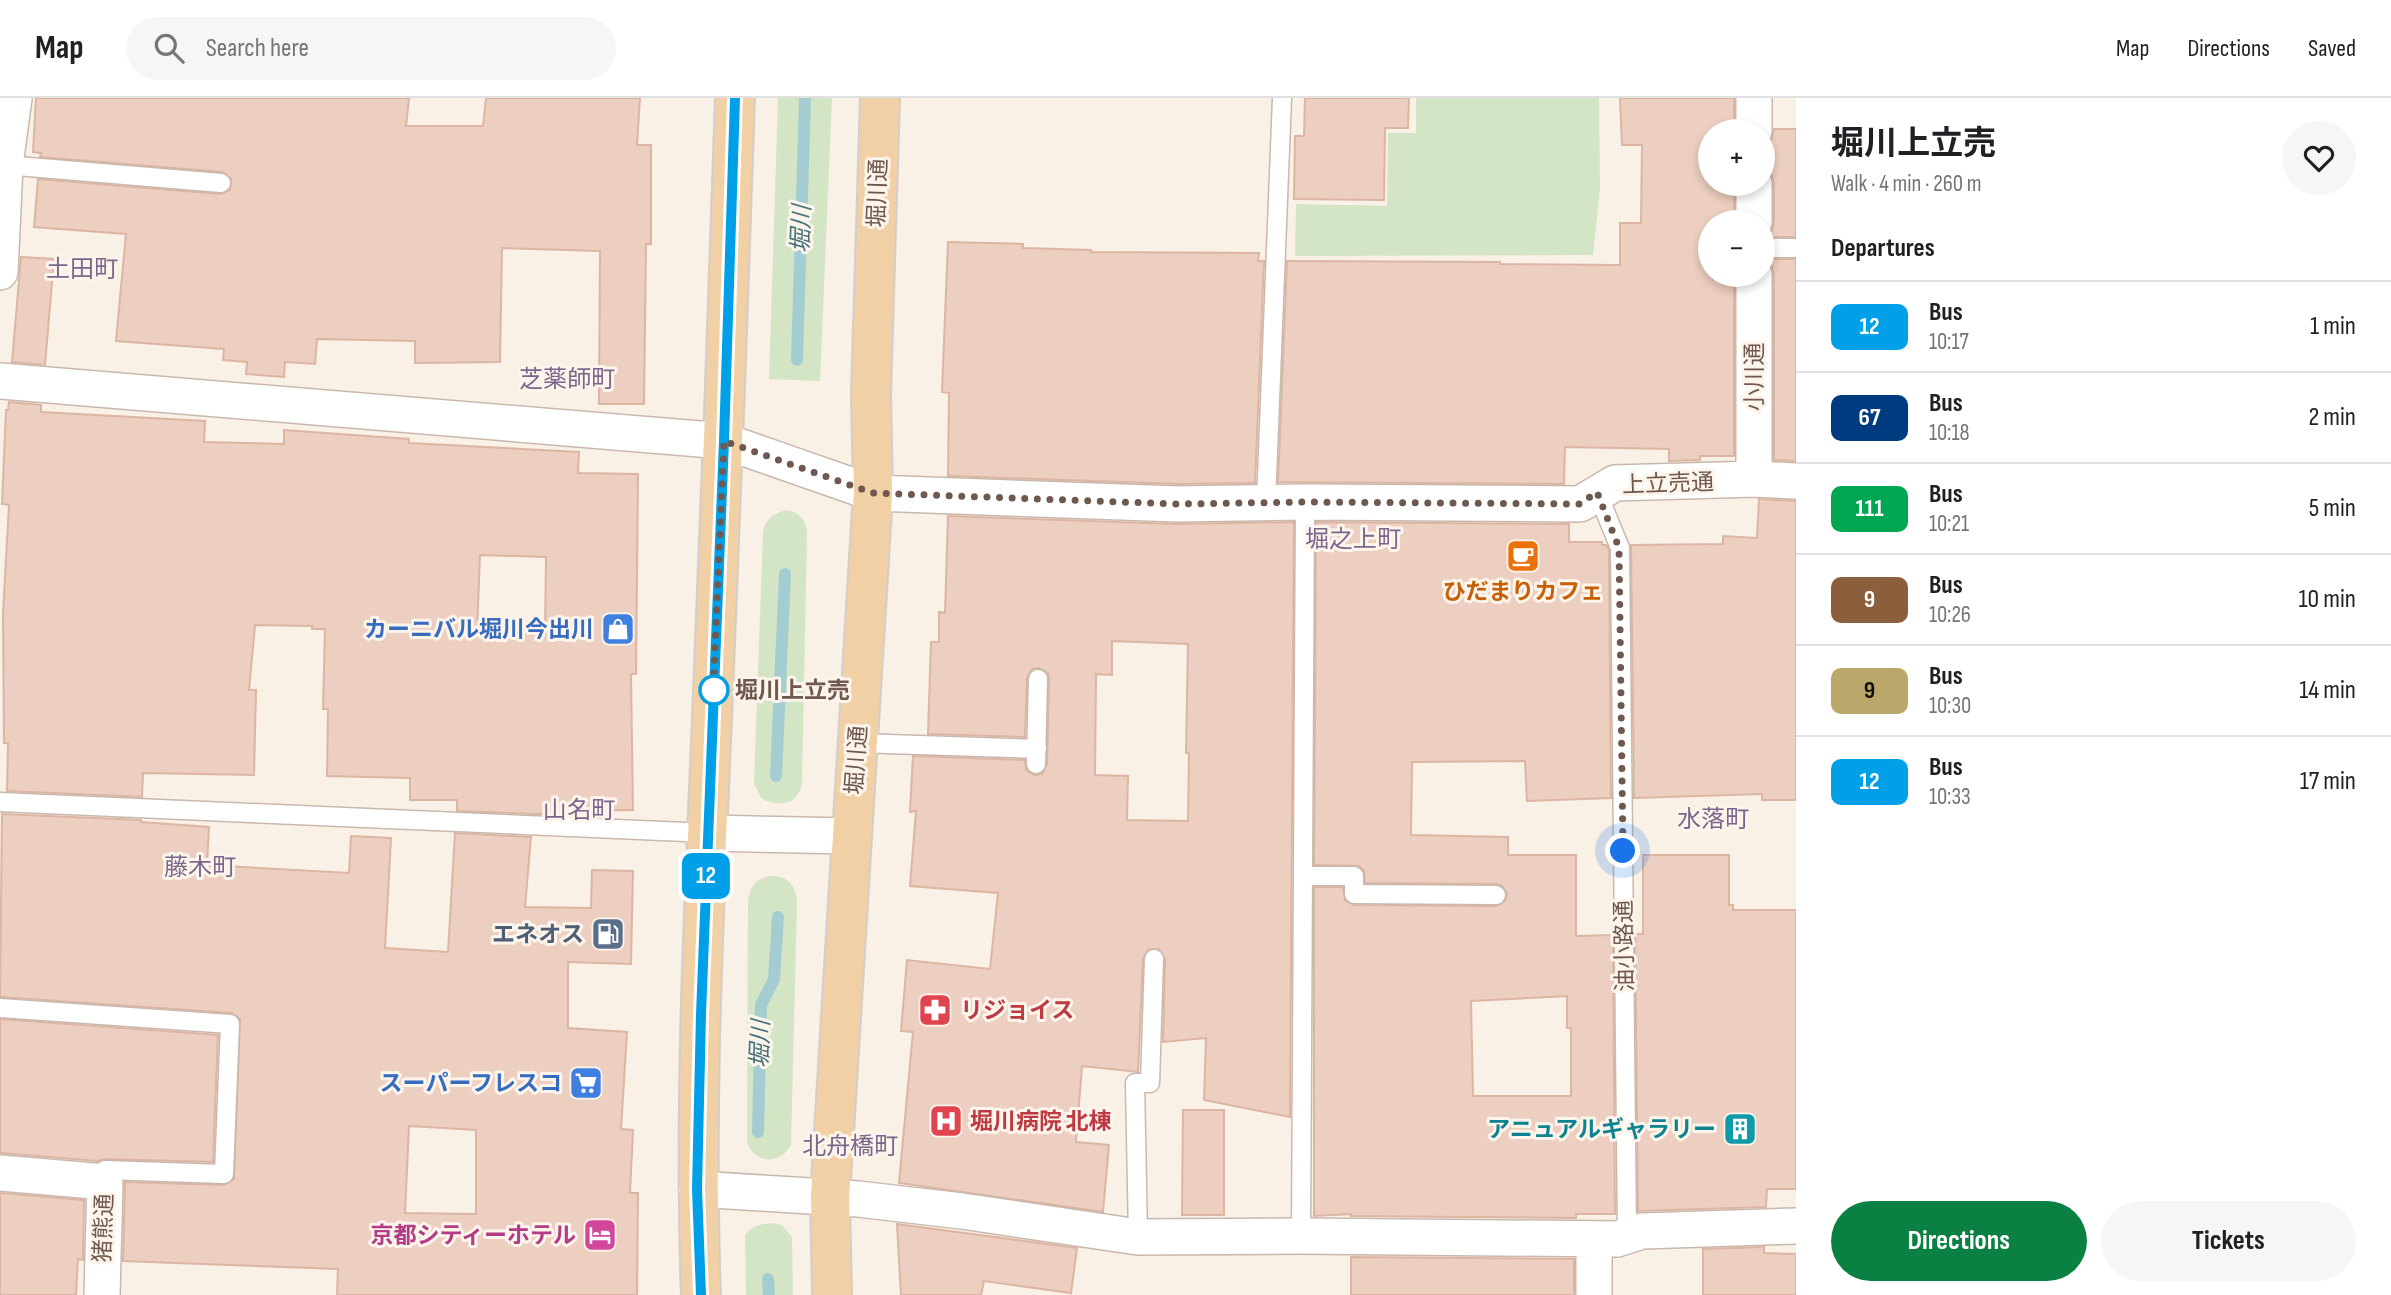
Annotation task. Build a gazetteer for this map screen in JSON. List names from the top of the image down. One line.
{"streets":{"main road":["堀川通"],"street":["小川通","上立売通","油小路通","猪熊通"]},"crossings":[["堀川通","上立売通"],["小川通","上立売通"],["上立売通","油小路通"]],"districts":["土田町","芝薬師町","堀之上町","山名町","水落町","藤木町","北舟橋町"],"water":["堀川"],"places":{"cafe":["ひだまりカフェ"],"shop":["カーニバル堀川今出川"],"other":["堀川上立売"],"fuel station":["エネオス"],"pharmacy":["リジョイス"],"supermarket":["スーパーフレスコ"],"hospital":["堀川病院 北棟"],"building":["アニュアルギャラリー"],"hotel":["京都シティーホテル"]},"lines":["bus line 12"],"page":{"header":"Map","search":"Search here","nav":["Map","Directions","Saved"],"on_map":"12","heading":[["堀川上立売","Walk · 4 min · 260 m"],"Departures"],"map_buttons":["+","−"],"list":[{"mark":"12","name":"Bus","note":"10:17","value":"1 min"},{"mark":"67","name":"Bus","note":"10:18","value":"2 min"},{"mark":"111","name":"Bus","note":"10:21","value":"5 min"},{"mark":"9","name":"Bus","note":"10:26","value":"10 min"},{"mark":"9","name":"Bus","note":"10:30","value":"14 min"},{"mark":"12","name":"Bus","note":"10:33","value":"17 min"}],"buttons":["Directions","Tickets"]}}
